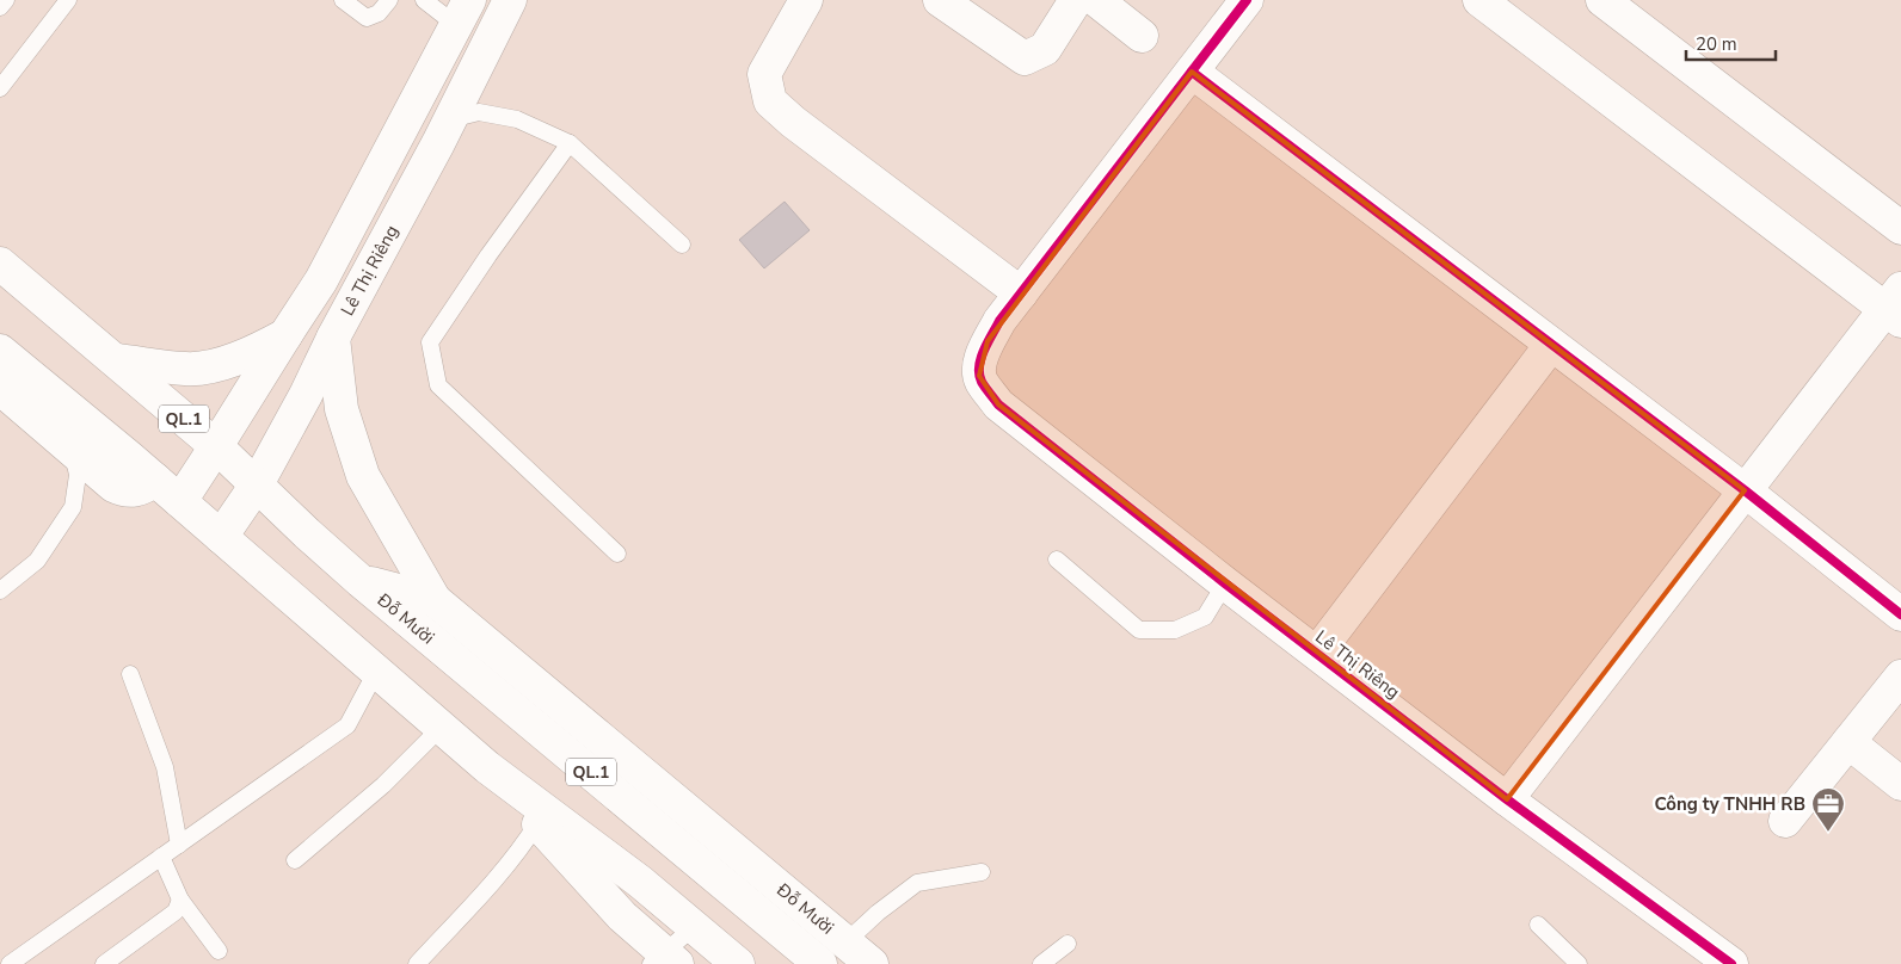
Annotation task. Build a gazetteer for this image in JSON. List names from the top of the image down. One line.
{"streets":{"main road":["Lê Thị Riêng","QL.1","Đỗ Mười"]},"crossings":[["Lê Thị Riêng","Đỗ Mười"],["QL.1","Đỗ Mười"]],"places":{"office":["Công ty TNHH RB"]},"scale_bar":"20 m"}
